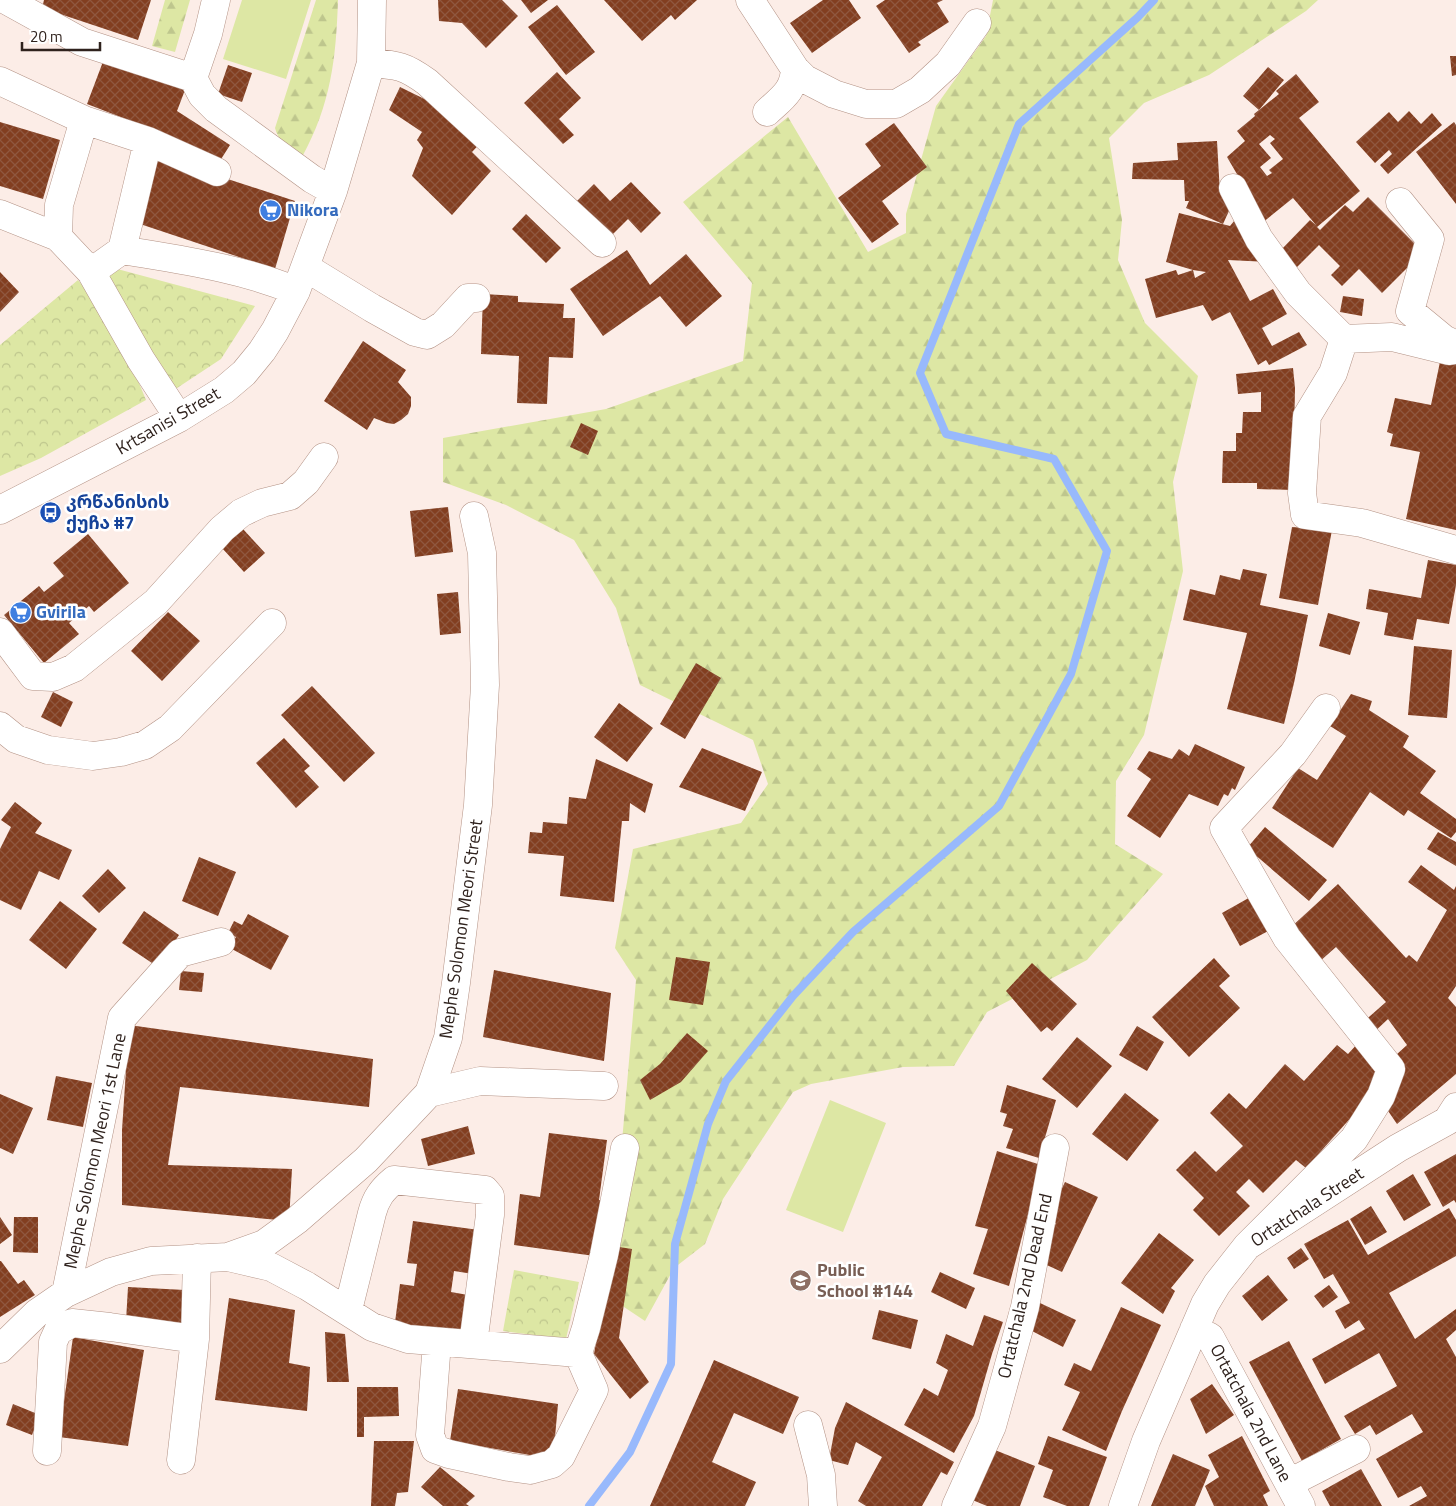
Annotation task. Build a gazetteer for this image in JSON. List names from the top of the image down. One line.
{"streets":{"street":["Krtsanisi Street","Mephe Solomon Meori Street","Mephe Solomon Meori 1st Lane","Ortatchala Street","Ortatchala 2nd Dead End","Ortatchala 2nd Lane"]},"crossings":[["Mephe Solomon Meori Street","Mephe Solomon Meori 1st Lane"],["Ortatchala Street","Ortatchala 2nd Lane"]],"places":{"supermarket":["Nikora","Gvirila"],"bus stop":["კრწანისის ქუჩა #7"],"school or university":["Public School #144"]},"scale_bar":"20 m"}
